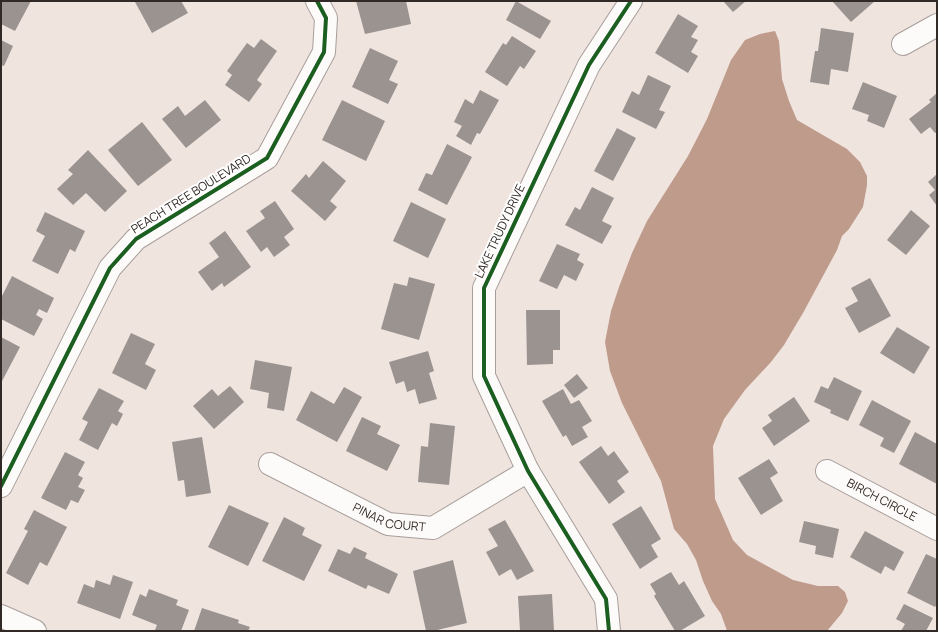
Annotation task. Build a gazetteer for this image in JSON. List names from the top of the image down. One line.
{"streets":{"street":["PEACH TREE BOULEVARD","LAKE TRUDY DRIVE","BIRCH CIRCLE","PINAR COURT"]},"crossings":[["LAKE TRUDY DRIVE","PINAR COURT"]]}
